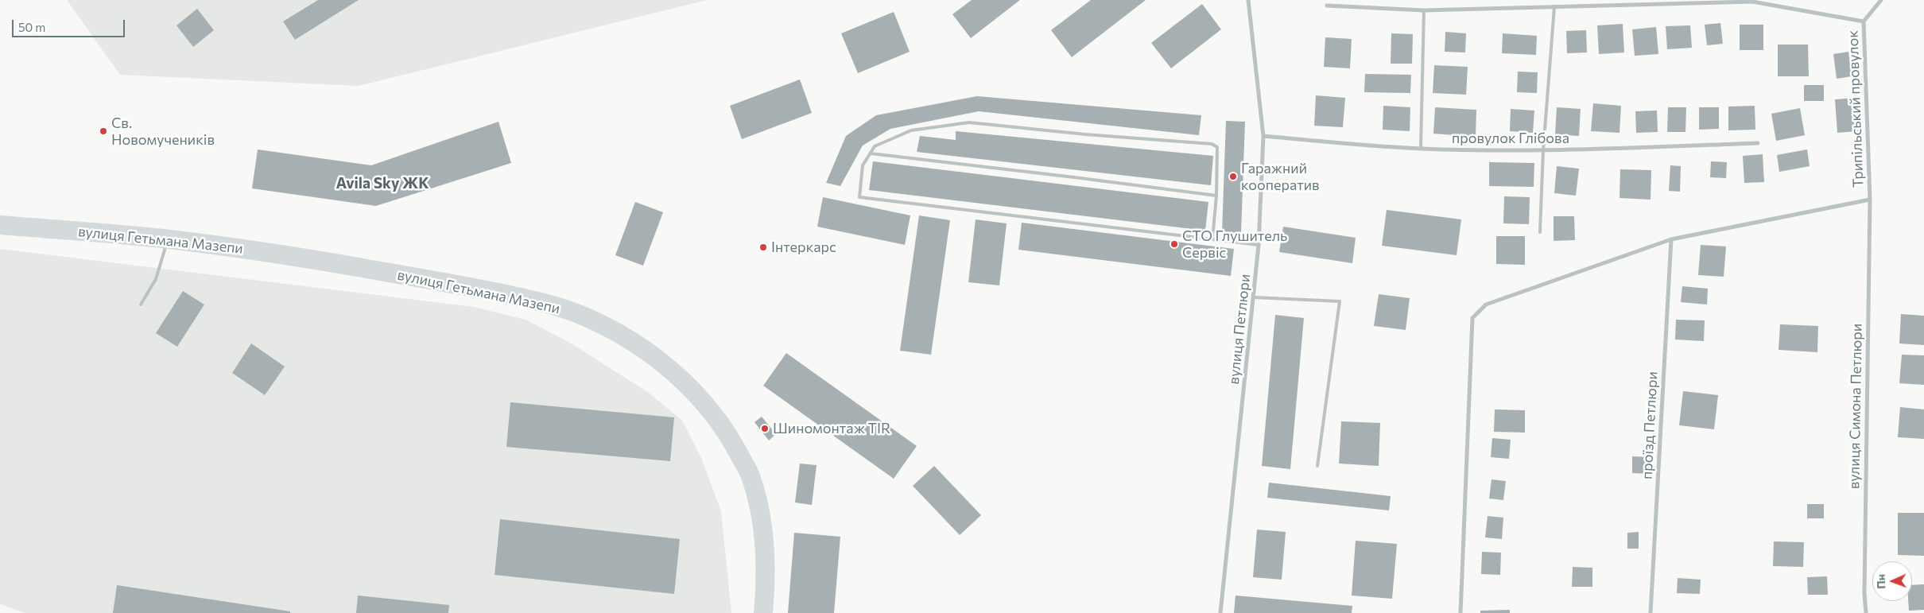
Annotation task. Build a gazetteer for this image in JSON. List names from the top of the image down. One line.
{"streets":{"main road":["вулиця Гетьмана Мазепи"],"street":["Трипільський провулок","провулок Глібова","вулиця Петлюри","вулиця Симона Петлюри","проїзд Петлюри"]},"crossings":[["Трипільський провулок","вулиця Симона Петлюри"],["провулок Глібова","вулиця Петлюри"]],"districts":["Avila Sky ЖК"],"places":["Св. Новомучеників","Гаражний кооператив","СТО Глушитель Сервіс","Інтеркарс","Шиномонтаж TIR"],"scale_bar":"50 m","north":"left"}
